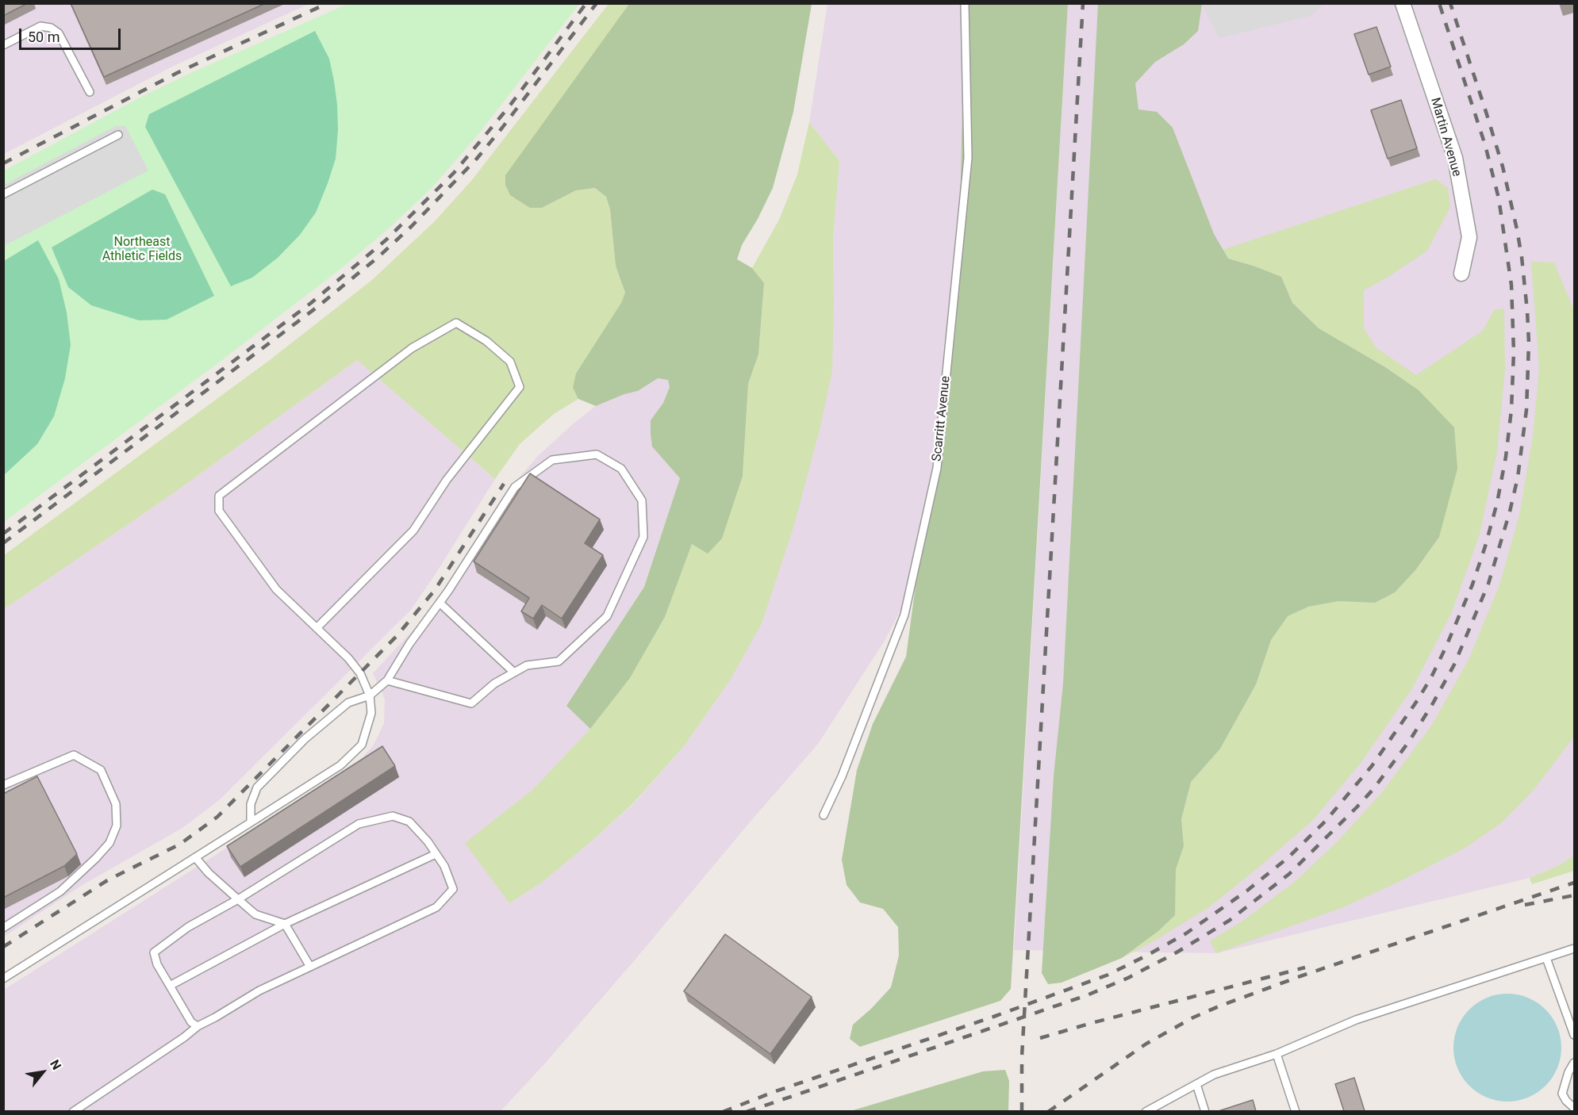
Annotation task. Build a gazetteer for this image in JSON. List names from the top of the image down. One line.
{"streets":{"street":["Martin Avenue"],"lane":["Scarritt Avenue"]},"parks":["Northeast Athletic Fields"],"scale_bar":"50 m","north":"top right"}
